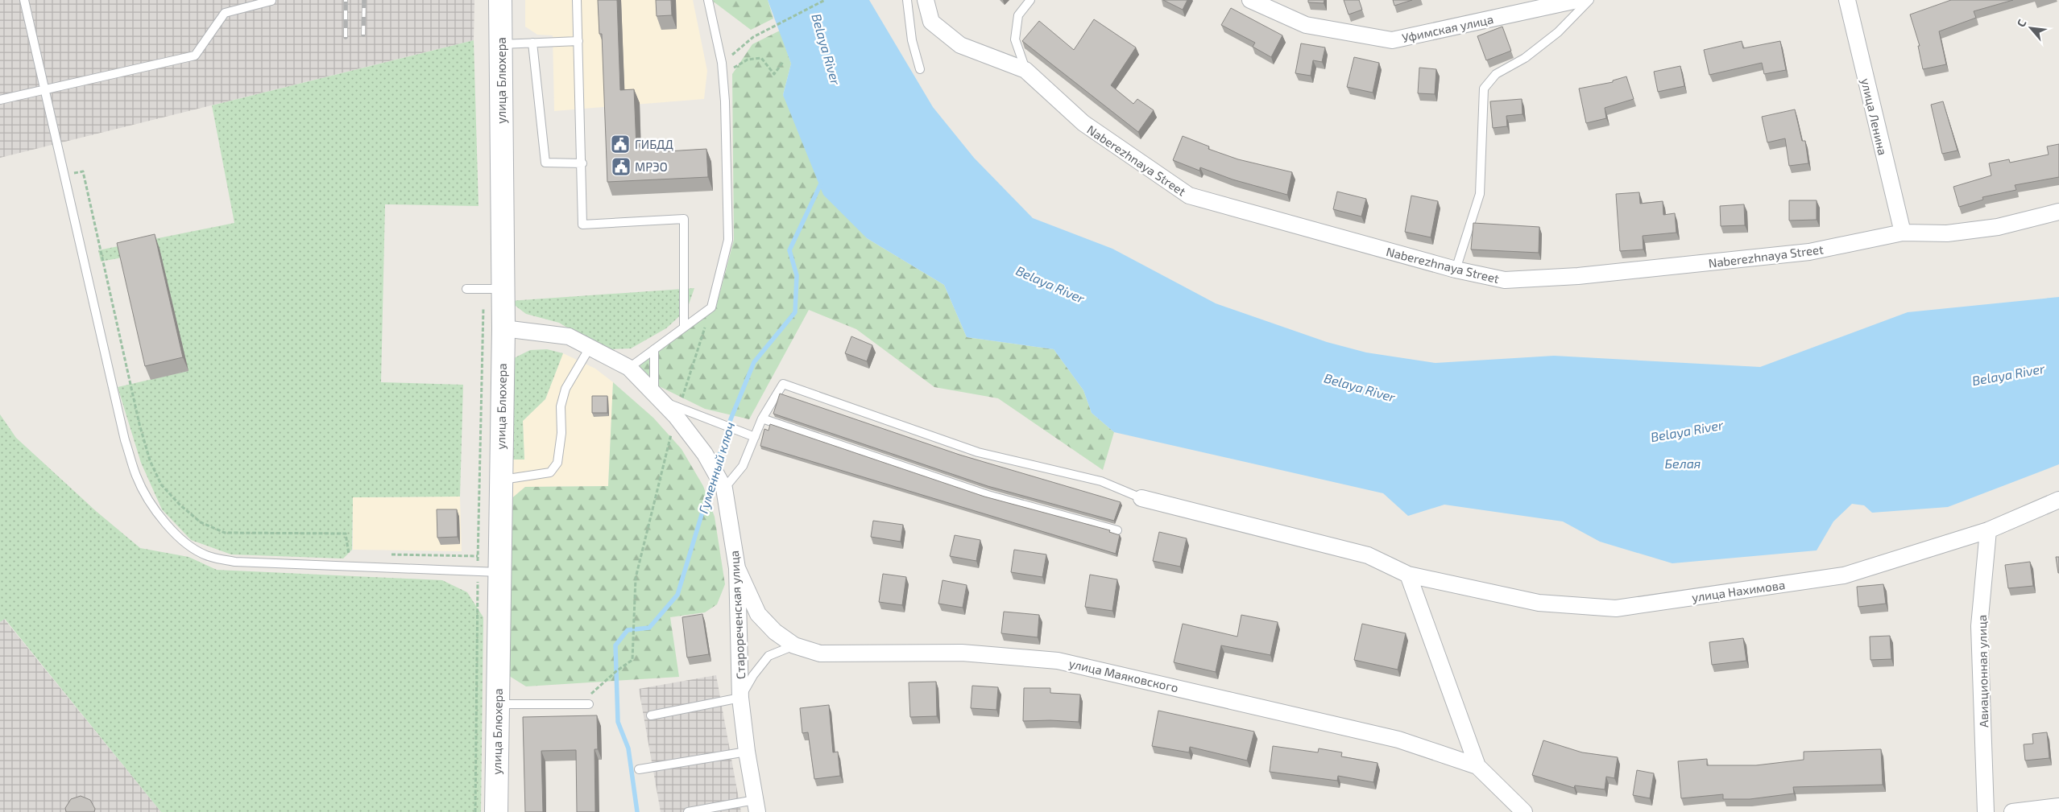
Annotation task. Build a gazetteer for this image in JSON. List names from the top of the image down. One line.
{"streets":{"main road":["улица Блюхера"],"street":["Уфимская улица","улица Ленина","Naberezhnaya Street","улица Нахимова","Старореченская улица","Авиационная улица","улица Маяковского"]},"crossings":[["улица Блюхера","Старореченская улица"],["улица Ленина","Naberezhnaya Street"],["улица Нахимова","Авиационная улица"],["Старореченская улица","улица Маяковского"]],"water":["Belaya River","Белая","Гуменный ключ"],"places":{"public building":["ГИБДД","МРЭО"]},"north":"top left"}
